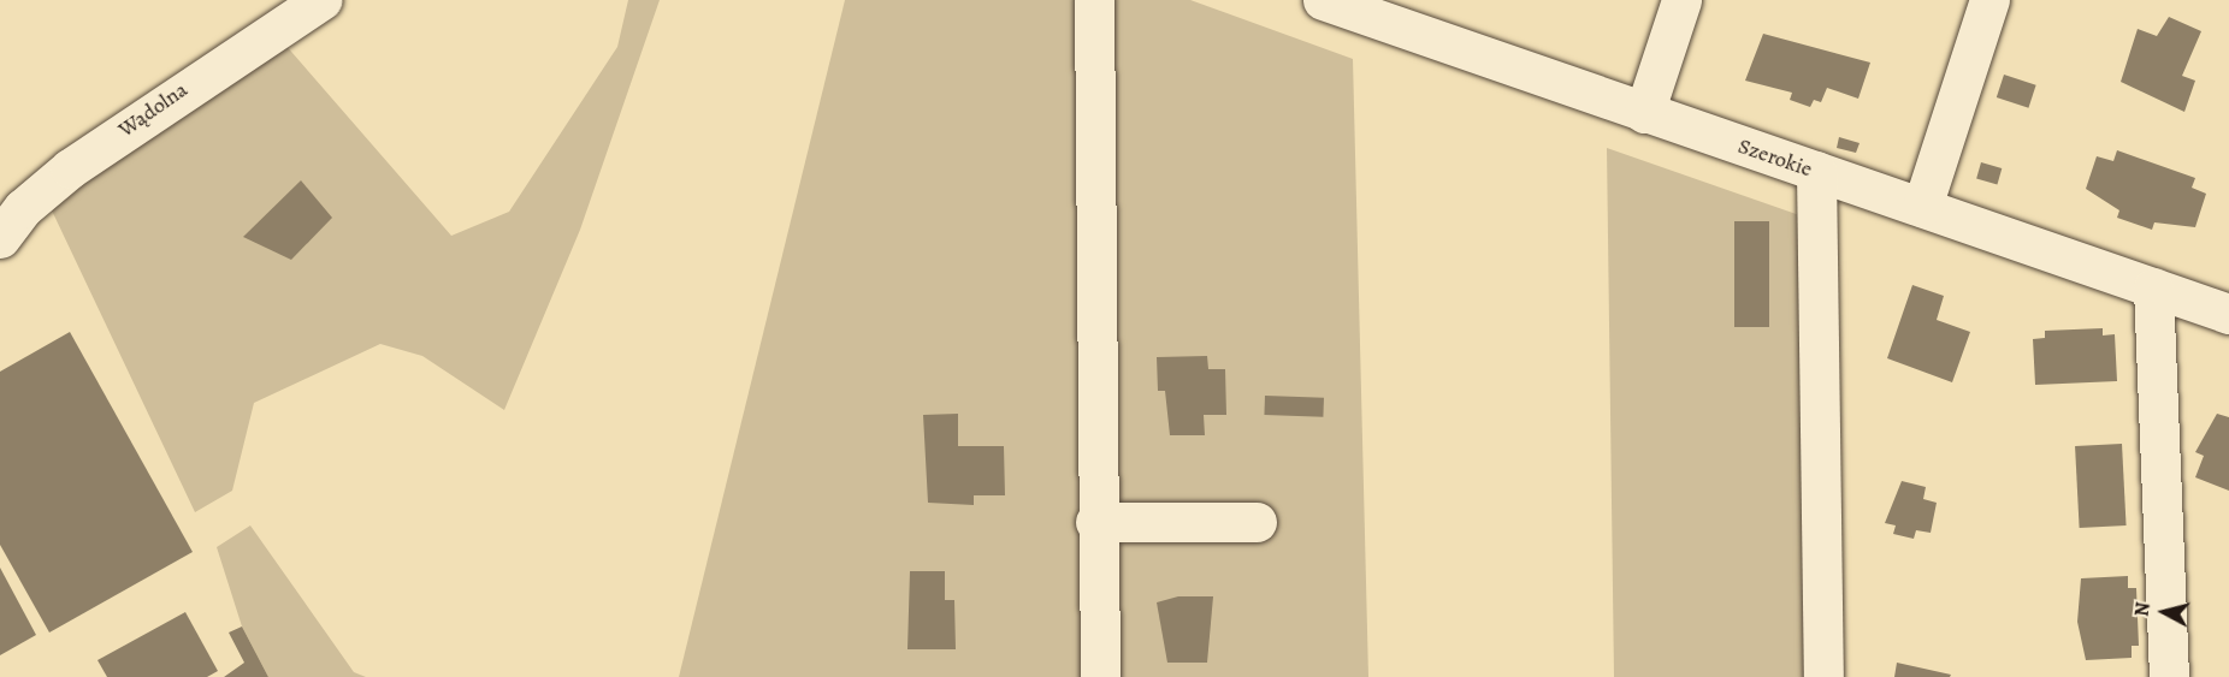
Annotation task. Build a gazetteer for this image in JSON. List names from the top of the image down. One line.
{"streets":{"street":["Wądolna","Szerokie"]},"north":"left"}
